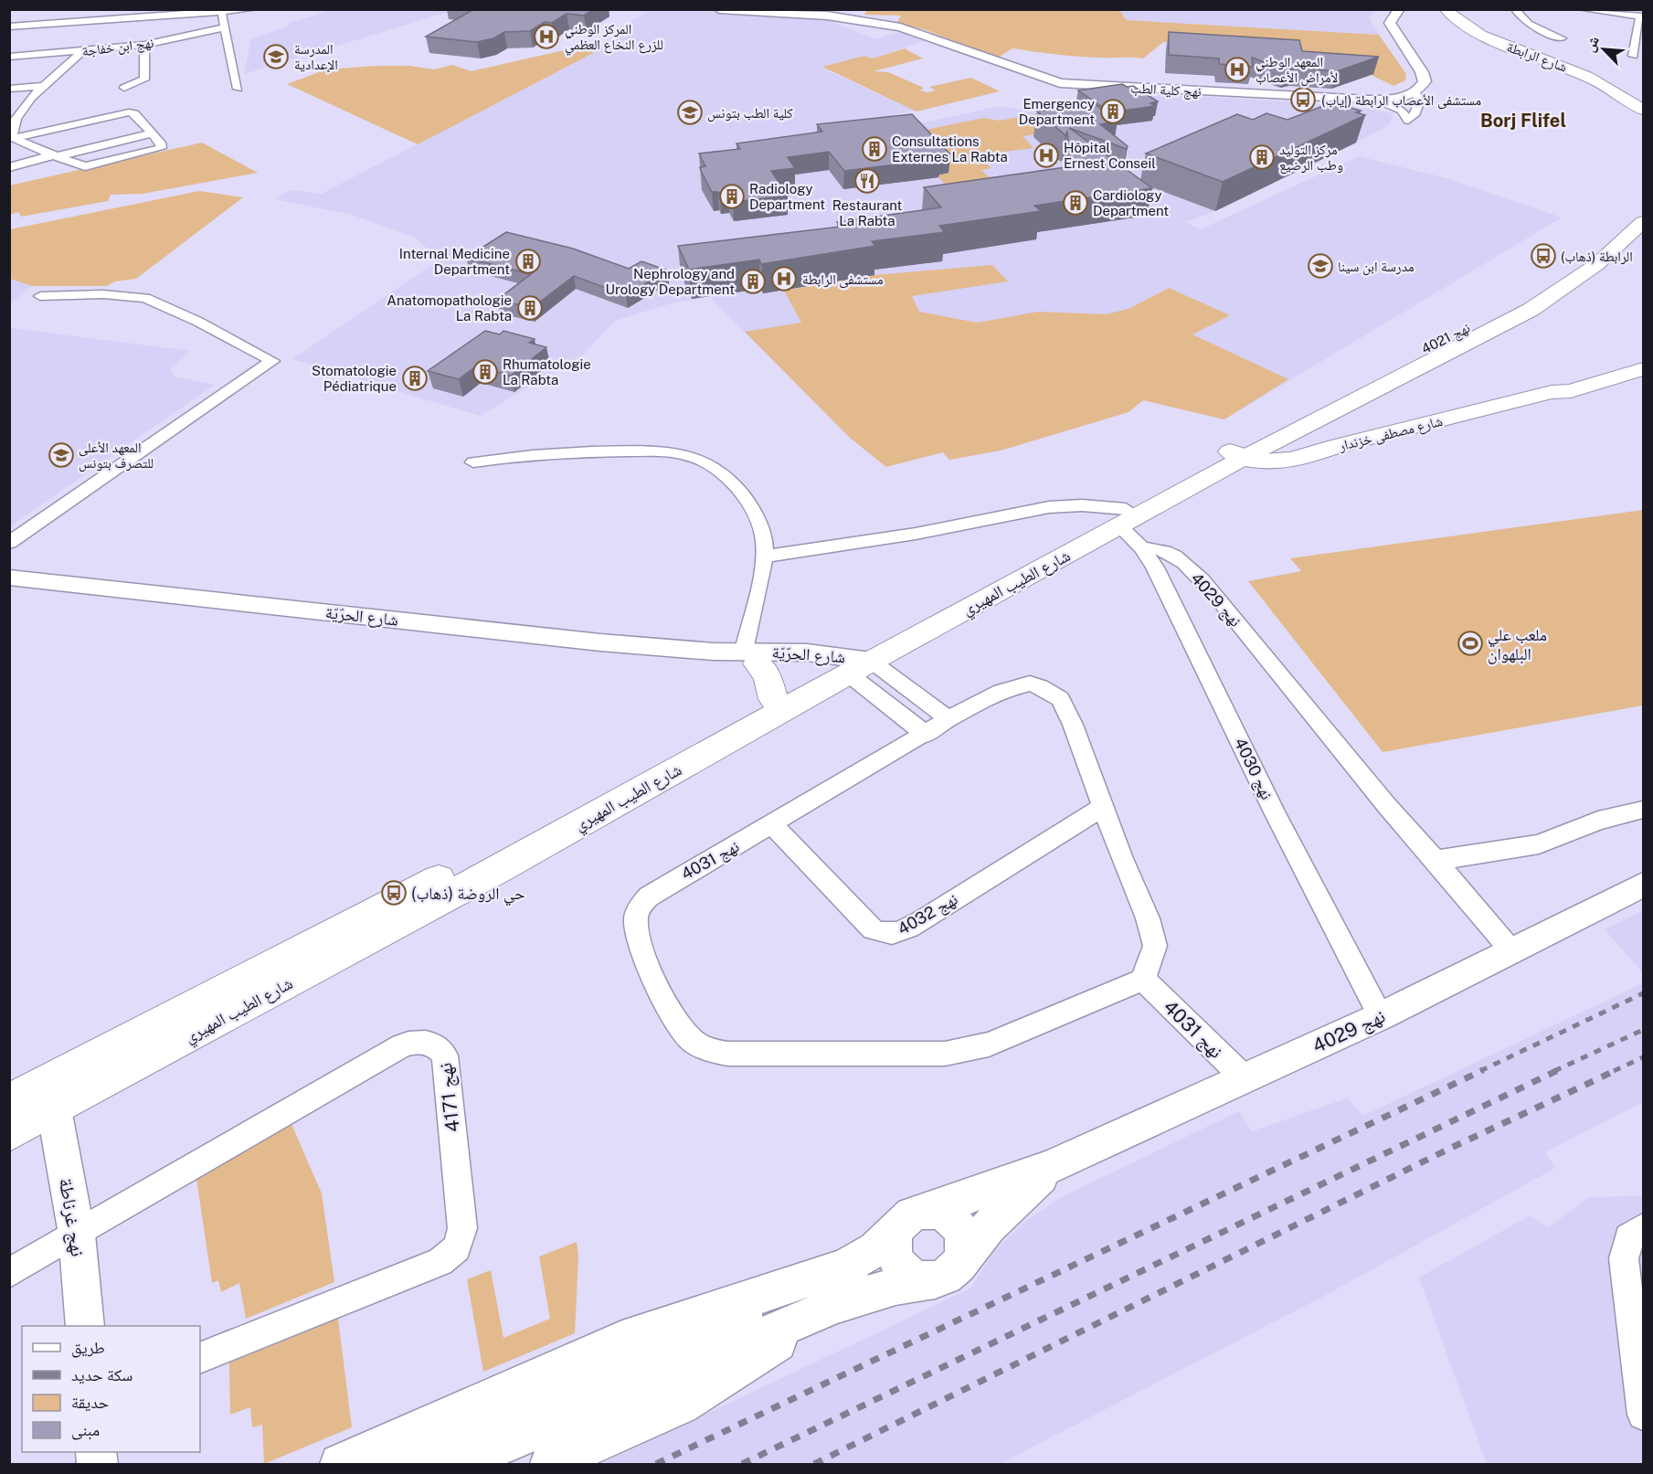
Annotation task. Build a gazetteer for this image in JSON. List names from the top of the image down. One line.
{"streets":{"main road":["شارع الرابطة","نهج 4021","شارع مصطفى خزندار","شارع الطيب المهيري"],"street":["نهج ابن خفاجة","نهج كلية الطب","نهج 4029","شارع الحرّيّة","نهج 4030","نهج 4031","نهج 4032","نهج 4171","نهج غرناطة"]},"crossings":[["نهج 4021","شارع مصطفى خزندار"],["نهج 4021","شارع الطيب المهيري"],["شارع مصطفى خزندار","شارع الطيب المهيري"],["شارع الطيب المهيري","شارع الحرّيّة"],["شارع الطيب المهيري","نهج 4030"],["شارع الطيب المهيري","نهج غرناطة"],["نهج 4029","نهج 4030"],["نهج 4029","نهج 4031"],["نهج 4031","نهج 4032"],["نهج 4171","نهج غرناطة"]],"districts":["Borj Flifel"],"places":{"hospital":["المركز الوطني للزرع النخاع العظمي","المعهد الوطني لأمراض الأعصاب","Hôpital Ernest Conseil","مستشفى الرابطة"],"school or university":["المدرسة الإعدادية","كلية الطب بتونس","مدرسة ابن سينا","المعهد الأعلى للتصرف بتونس"],"bus stop":["مستشفى الأعصاب الرابطة (إياب)","الرابطة (ذهاب)","حي الروضة (ذهاب)"],"building":["Emergency Department","Consultations Externes La Rabta","مركز التوليد وطب الرضيع","Radiology Department","Cardiology Department","Internal Medicine Department","Nephrology and Urology Department","Anatomopathologie La Rabta","Rhumatologie La Rabta","Stomatologie Pédiatrique"],"restaurant":["Restaurant La Rabta"],"sports":["ملعب علي البلهوان"]},"legend":["طريق","سكة حديد","حديقة","مبنى"],"north":"top left"}
